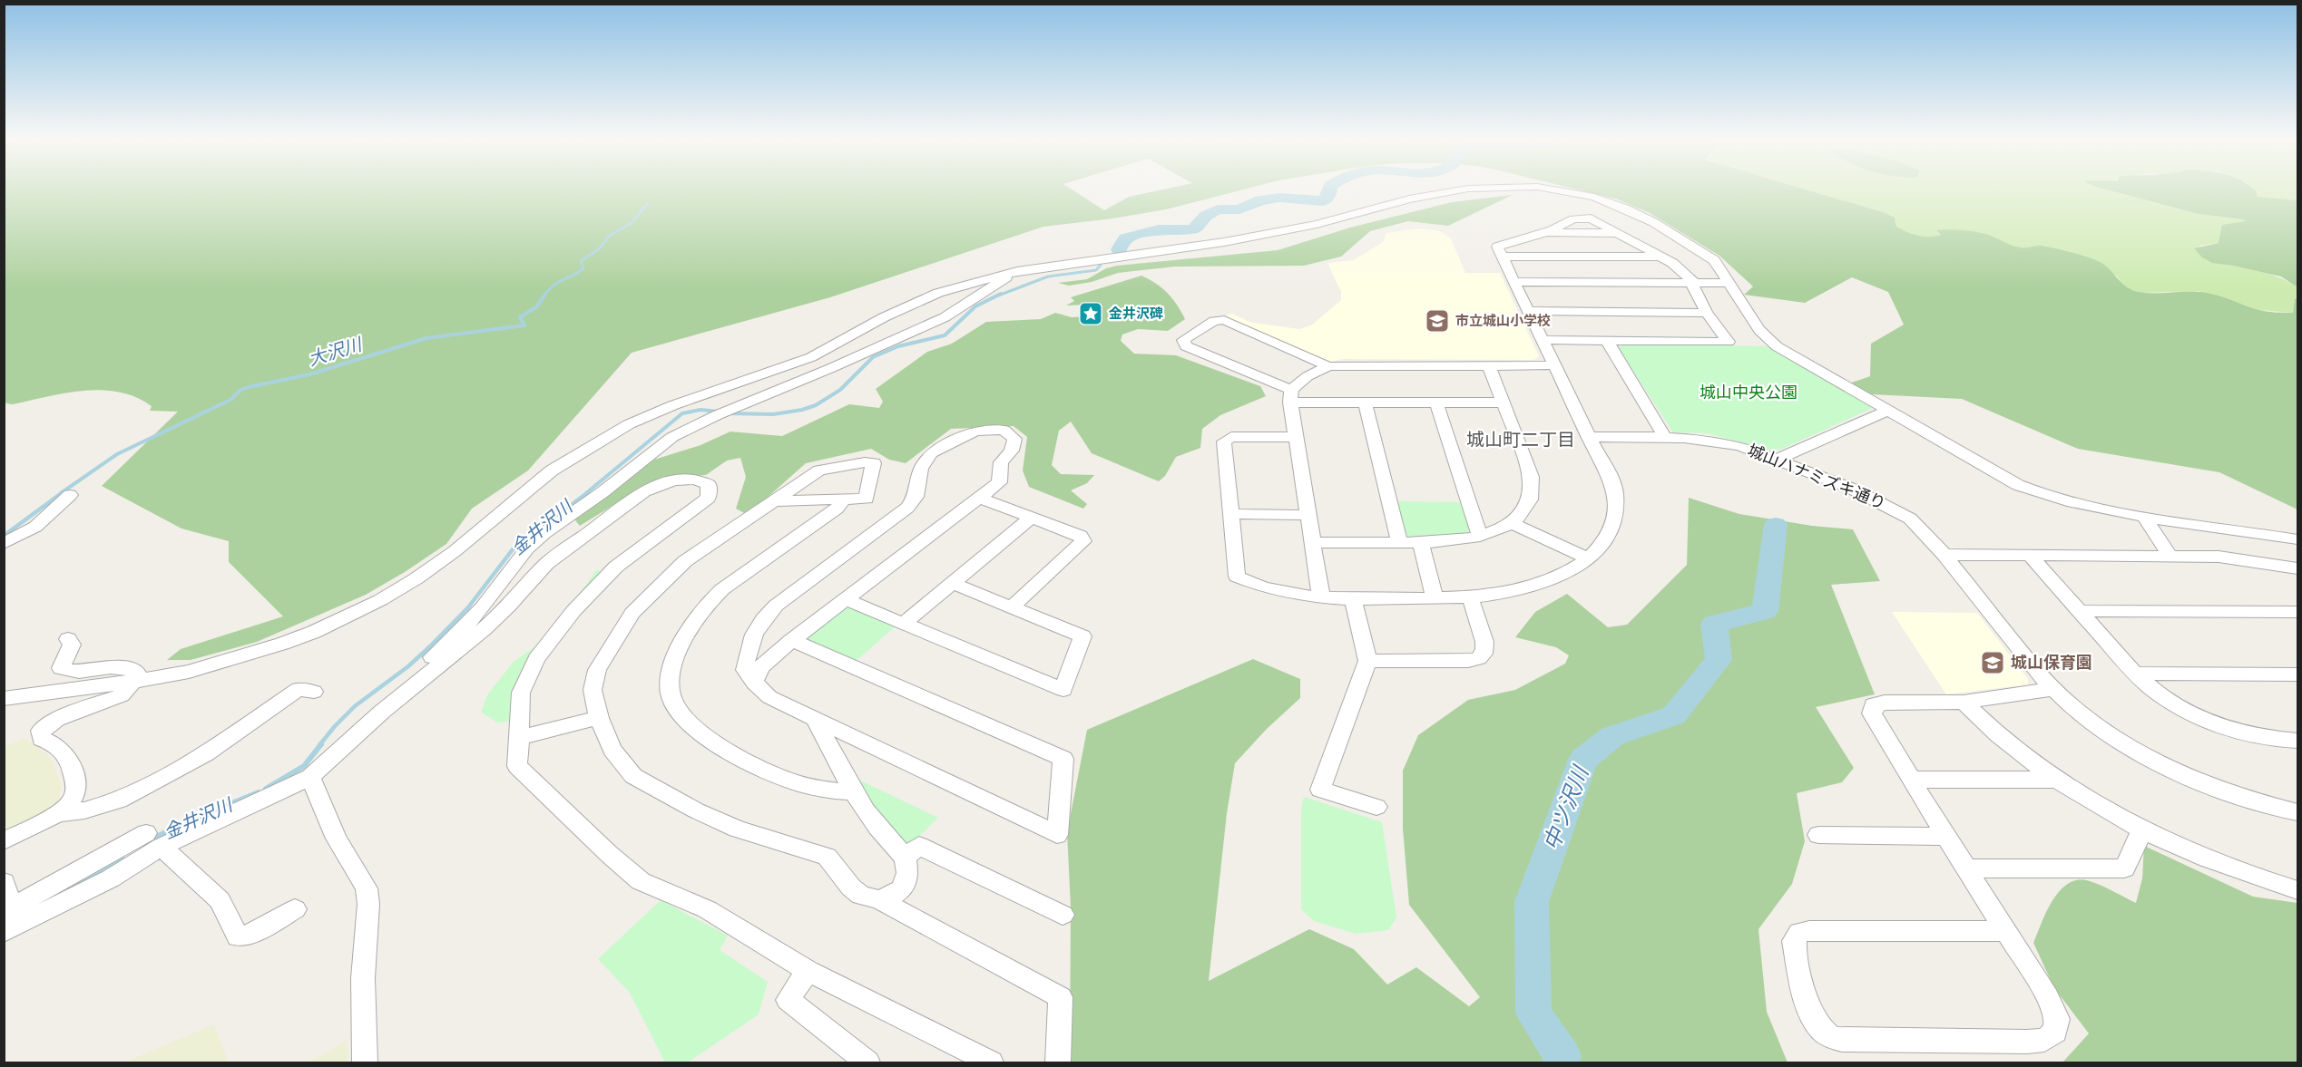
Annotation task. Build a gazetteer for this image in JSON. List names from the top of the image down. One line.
{"streets":{"street":["城山ハナミズキ通り"]},"districts":["城山町二丁目"],"water":["大沢川","金井沢川","中ツ沢川"],"parks":["城山中央公園"],"places":{"place":["金井沢碑"],"school or university":["市立城山小学校","城山保育園"]}}
